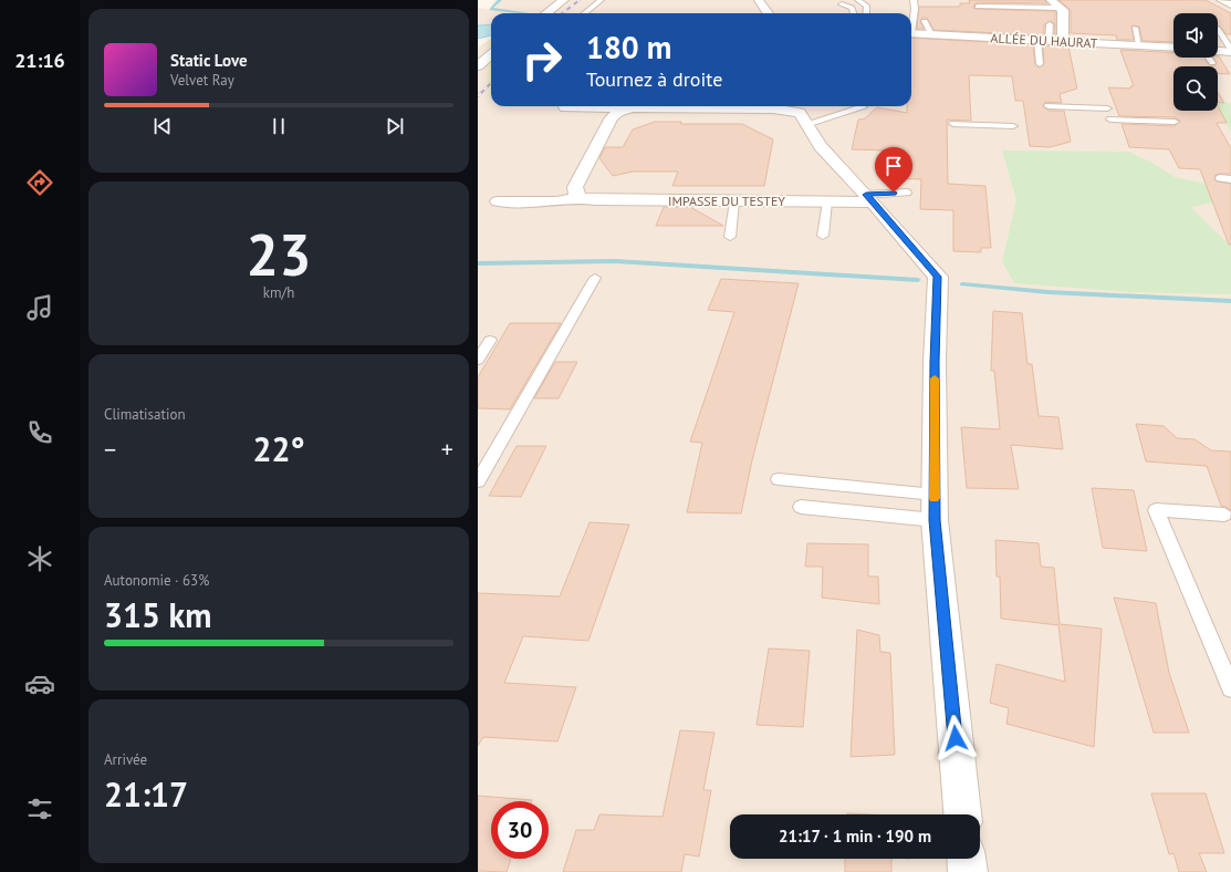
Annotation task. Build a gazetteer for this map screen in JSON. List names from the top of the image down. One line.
{"streets":{"street":["ALLÉE DU HAURAT","IMPASSE DU TESTEY"]},"page":{"tabs":"21:16","turn":["180 m","Tournez à droite"],"song":["Static Love","Velvet Ray"],"tile":[["23","km/h"],"Climatisation",["Autonomie · 63%","315 km"],["Arrivée","21:17"]],"heat":["−","22°","+"],"limit":"30","trip":"21:17 · 1 min · 190 m"}}
